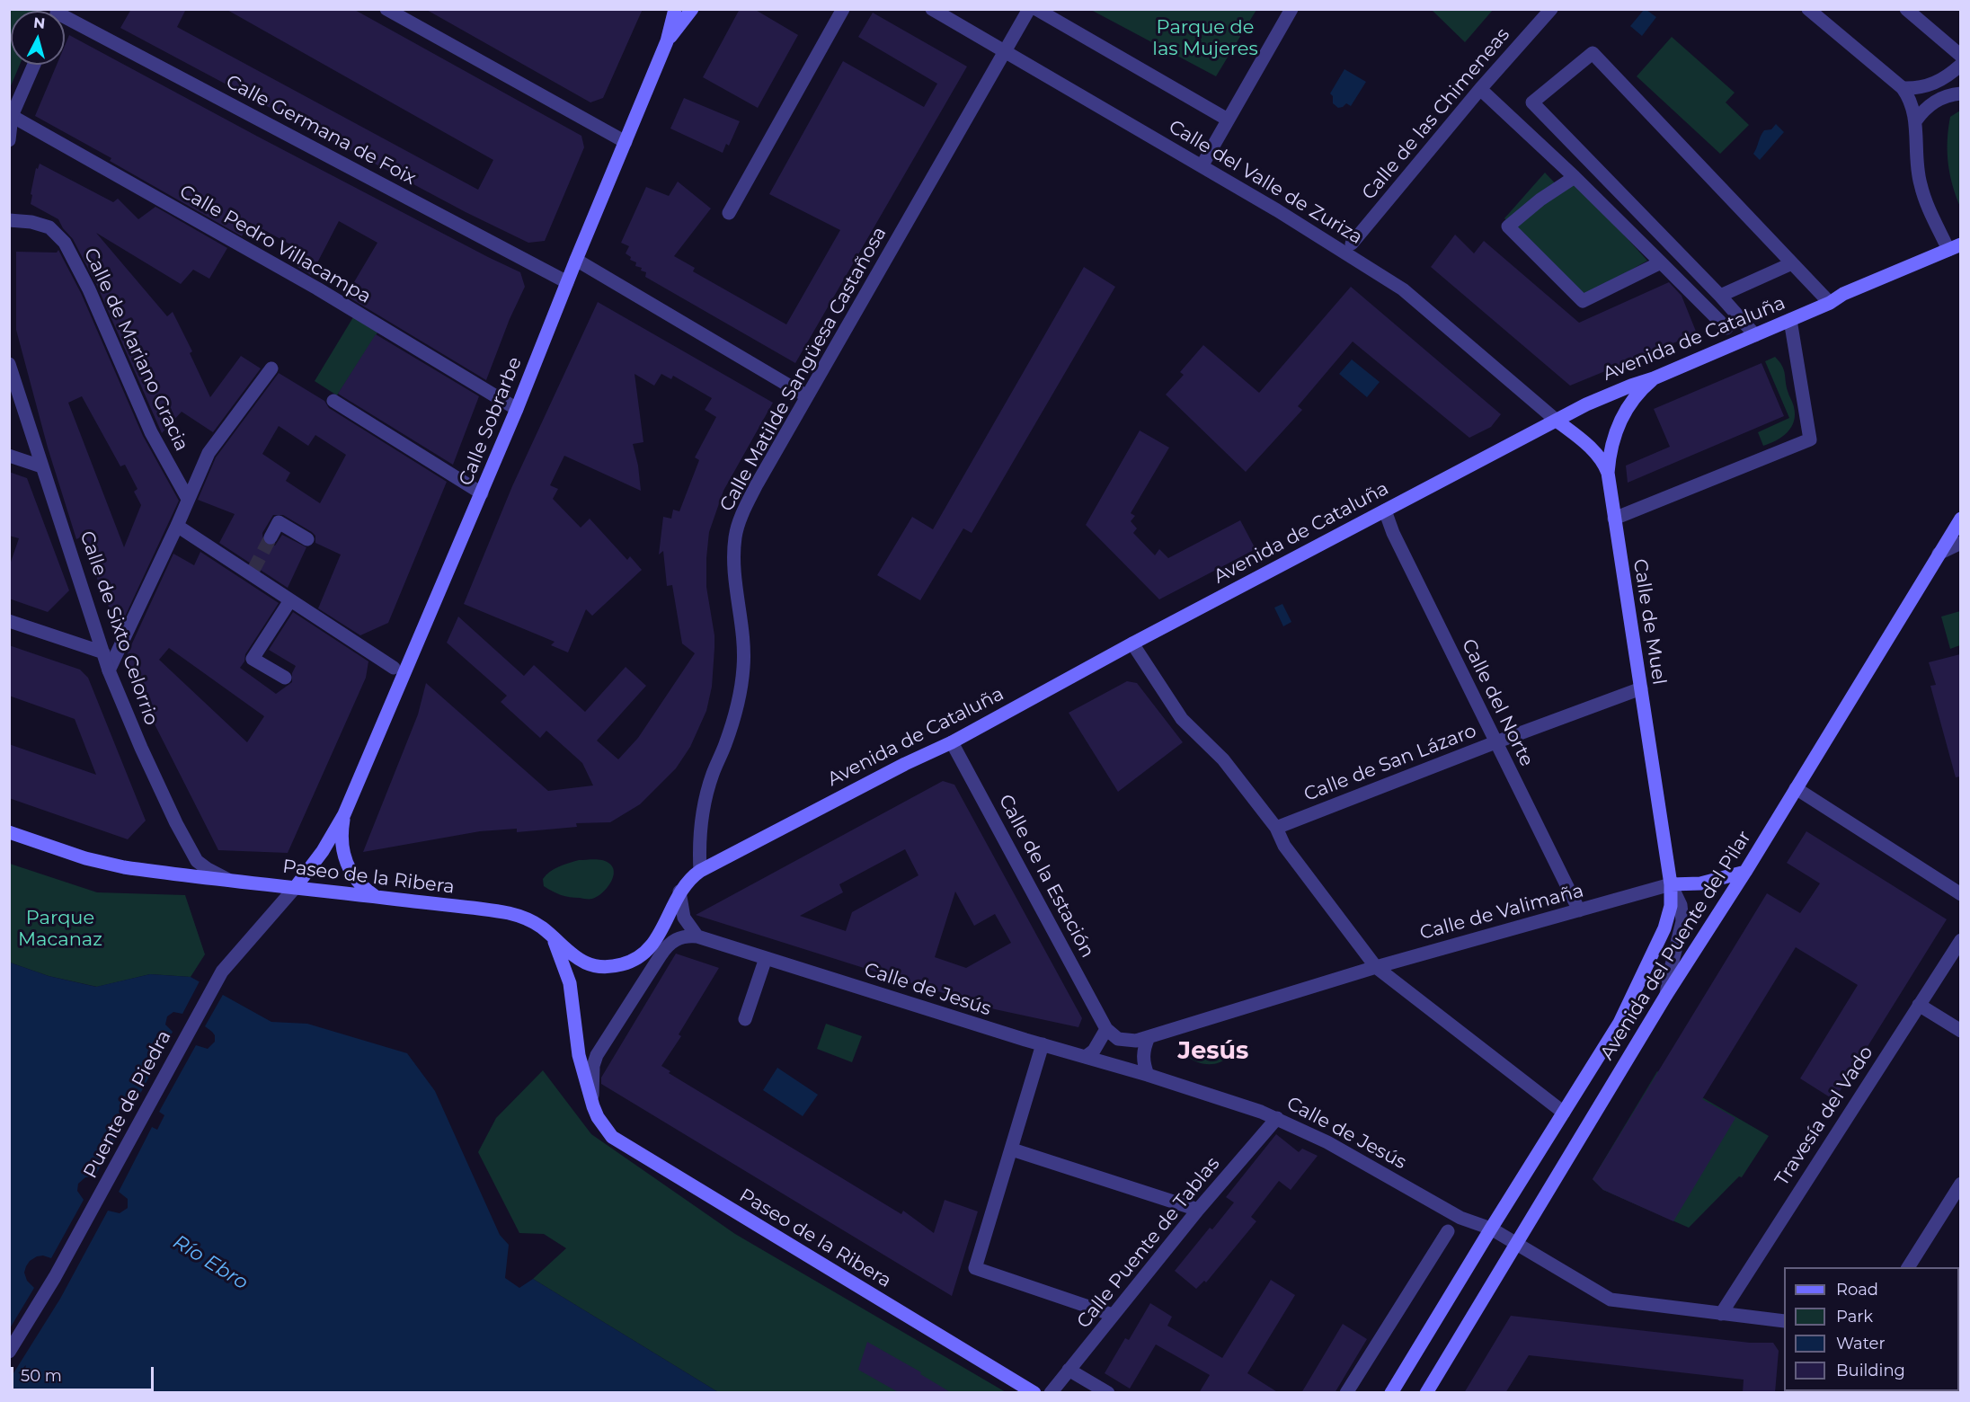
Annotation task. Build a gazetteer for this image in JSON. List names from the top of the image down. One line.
{"streets":{"main road":["Avenida de Cataluña","Calle Sobrarbe","Calle de Muel","Paseo de la Ribera","Avenida del Puente del Pilar"],"street":["Calle de las Chimeneas","Calle Germana de Foix","Calle del Valle de Zuriza","Calle Pedro Villacampa","Calle de Mariano Gracia","Calle Matilde Sangüesa Castañosa","Calle de Sixto Celorrio","Calle del Norte","Calle de San Lázaro","Calle de la Estación","Calle de Valimaña","Calle de Jesús","Puente de Piedra","Travesía del Vado","Calle Puente de Tablas"]},"crossings":[["Calle Germana de Foix","Calle Sobrarbe"],["Calle del Valle de Zuriza","Avenida de Cataluña"],["Calle del Valle de Zuriza","Calle Matilde Sangüesa Castañosa"],["Calle Pedro Villacampa","Calle Sobrarbe"],["Avenida de Cataluña","Calle Matilde Sangüesa Castañosa"],["Avenida de Cataluña","Calle de Muel"],["Avenida de Cataluña","Calle del Norte"],["Avenida de Cataluña","Calle de la Estación"],["Avenida de Cataluña","Paseo de la Ribera"],["Calle Sobrarbe","Paseo de la Ribera"],["Calle Sobrarbe","Puente de Piedra"],["Calle de Muel","Calle de San Lázaro"],["Calle de Muel","Calle de Valimaña"],["Calle de Muel","Avenida del Puente del Pilar"],["Calle de Sixto Celorrio","Paseo de la Ribera"],["Calle del Norte","Calle de San Lázaro"],["Calle del Norte","Calle de Valimaña"],["Paseo de la Ribera","Calle de Jesús"],["Paseo de la Ribera","Puente de Piedra"],["Calle de Valimaña","Avenida del Puente del Pilar"],["Avenida del Puente del Pilar","Calle de Jesús"],["Calle de Jesús","Travesía del Vado"],["Calle de Jesús","Calle Puente de Tablas"]],"districts":["Jesús"],"water":["Río Ebro"],"parks":["Parque de las Mujeres","Parque Macanaz"],"legend":["Road","Park","Water","Building"],"scale_bar":"50 m","north":"top"}
